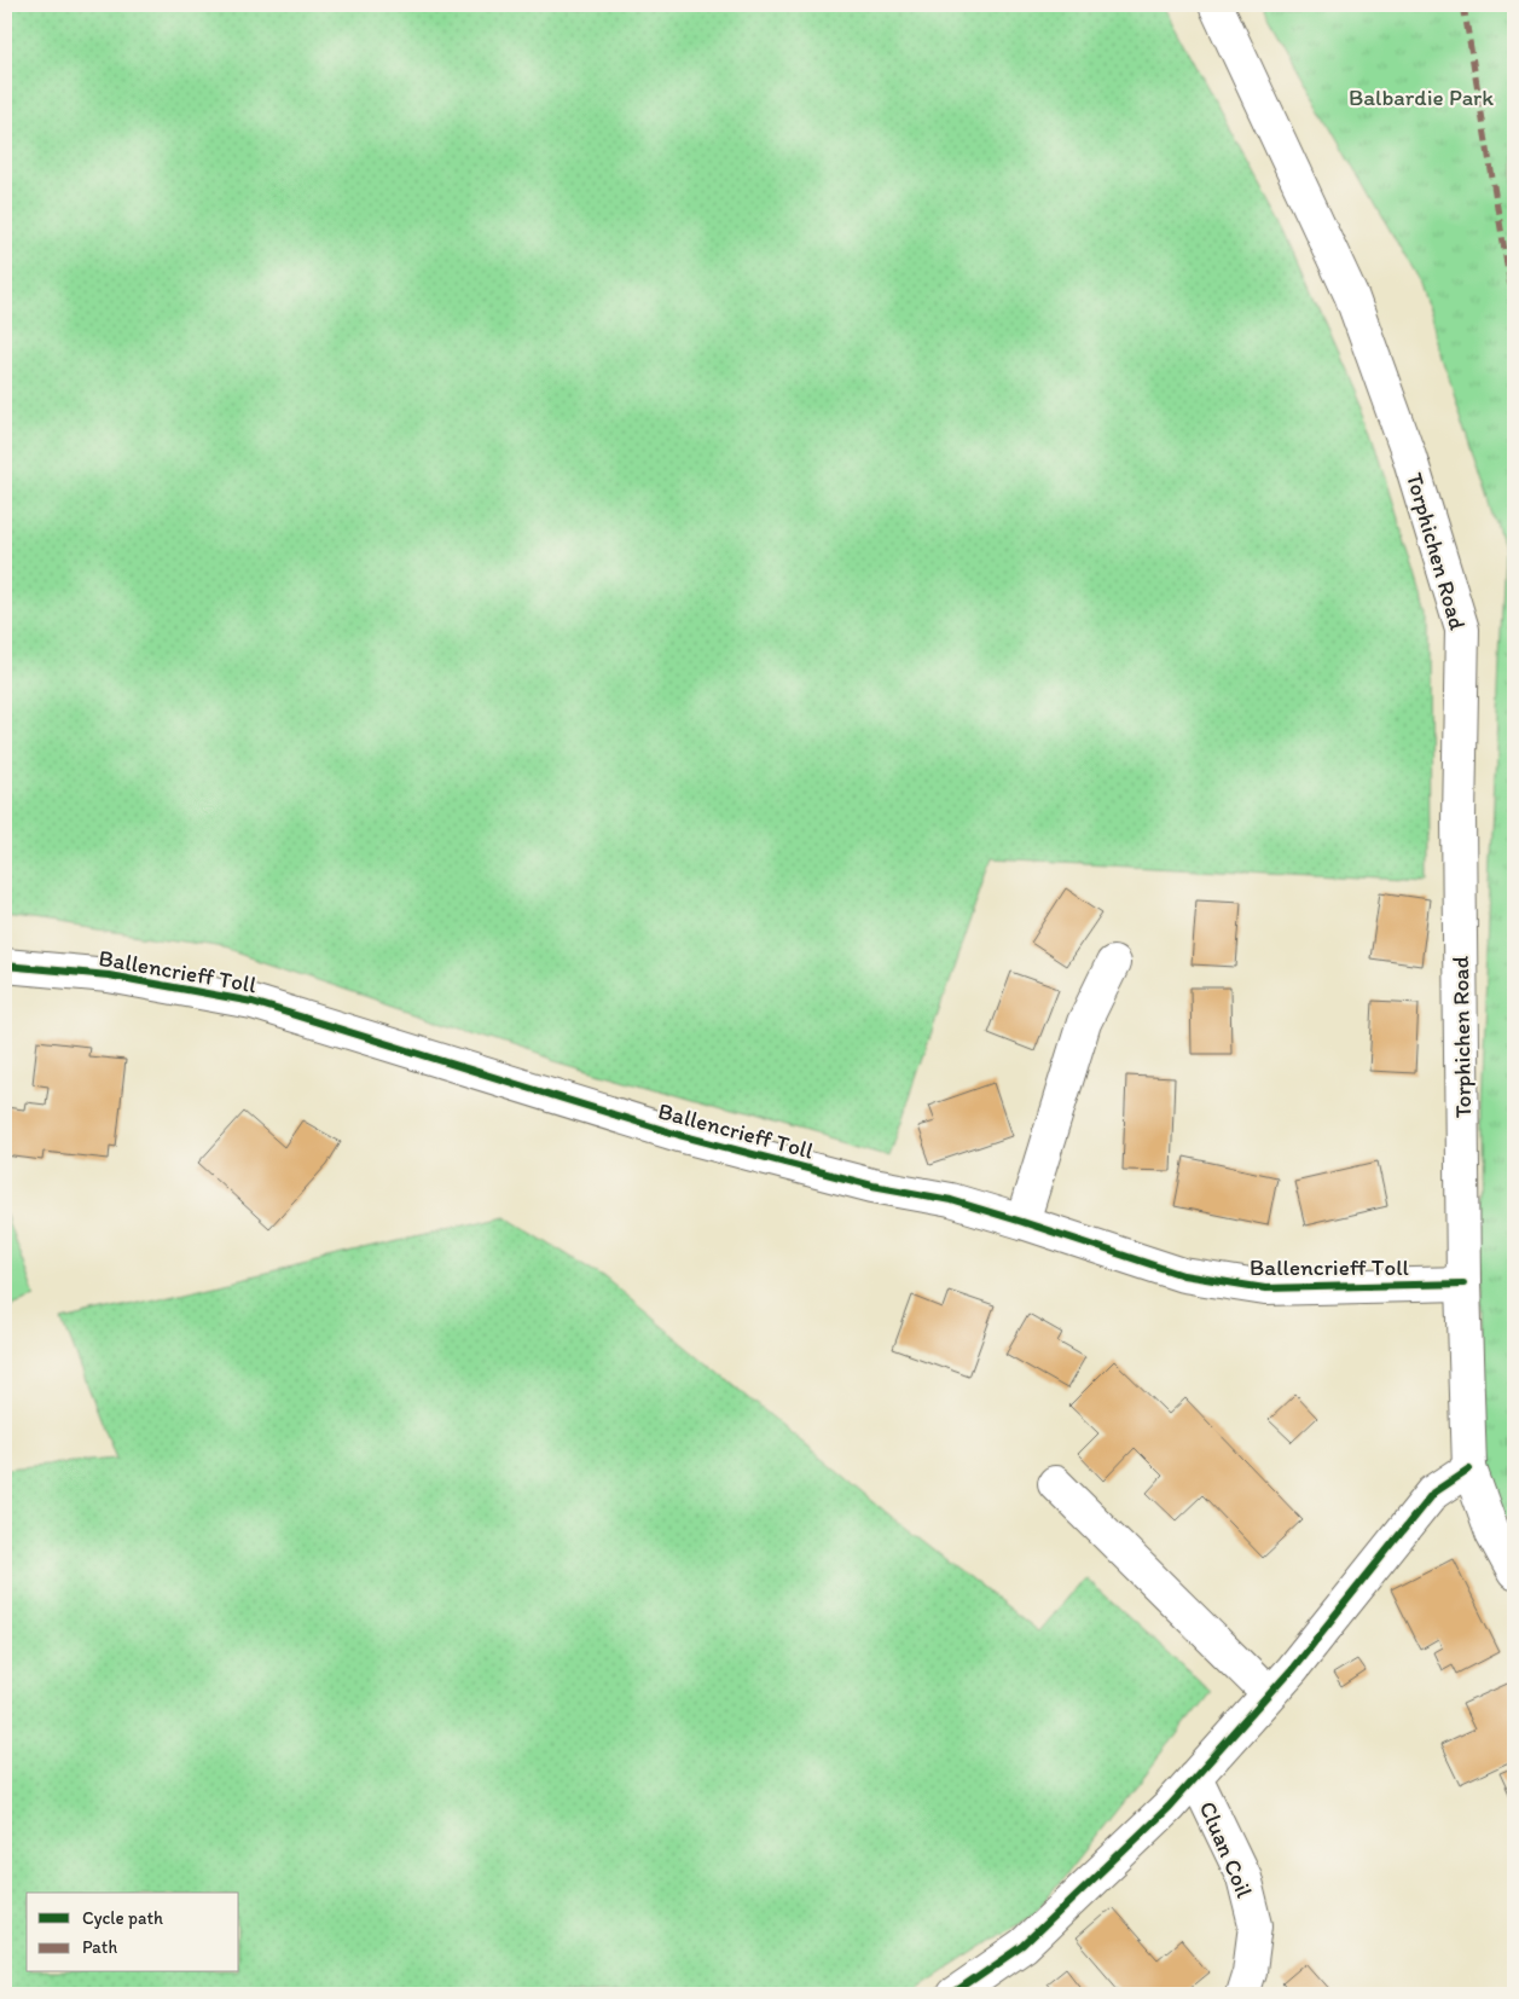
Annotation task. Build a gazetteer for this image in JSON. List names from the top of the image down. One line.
{"streets":{"street":["Torphichen Road","Ballencrieff Toll","Cluan Coil"]},"crossings":[["Torphichen Road","Ballencrieff Toll"]],"parks":["Balbardie Park"],"legend":["Cycle path","Path"]}
